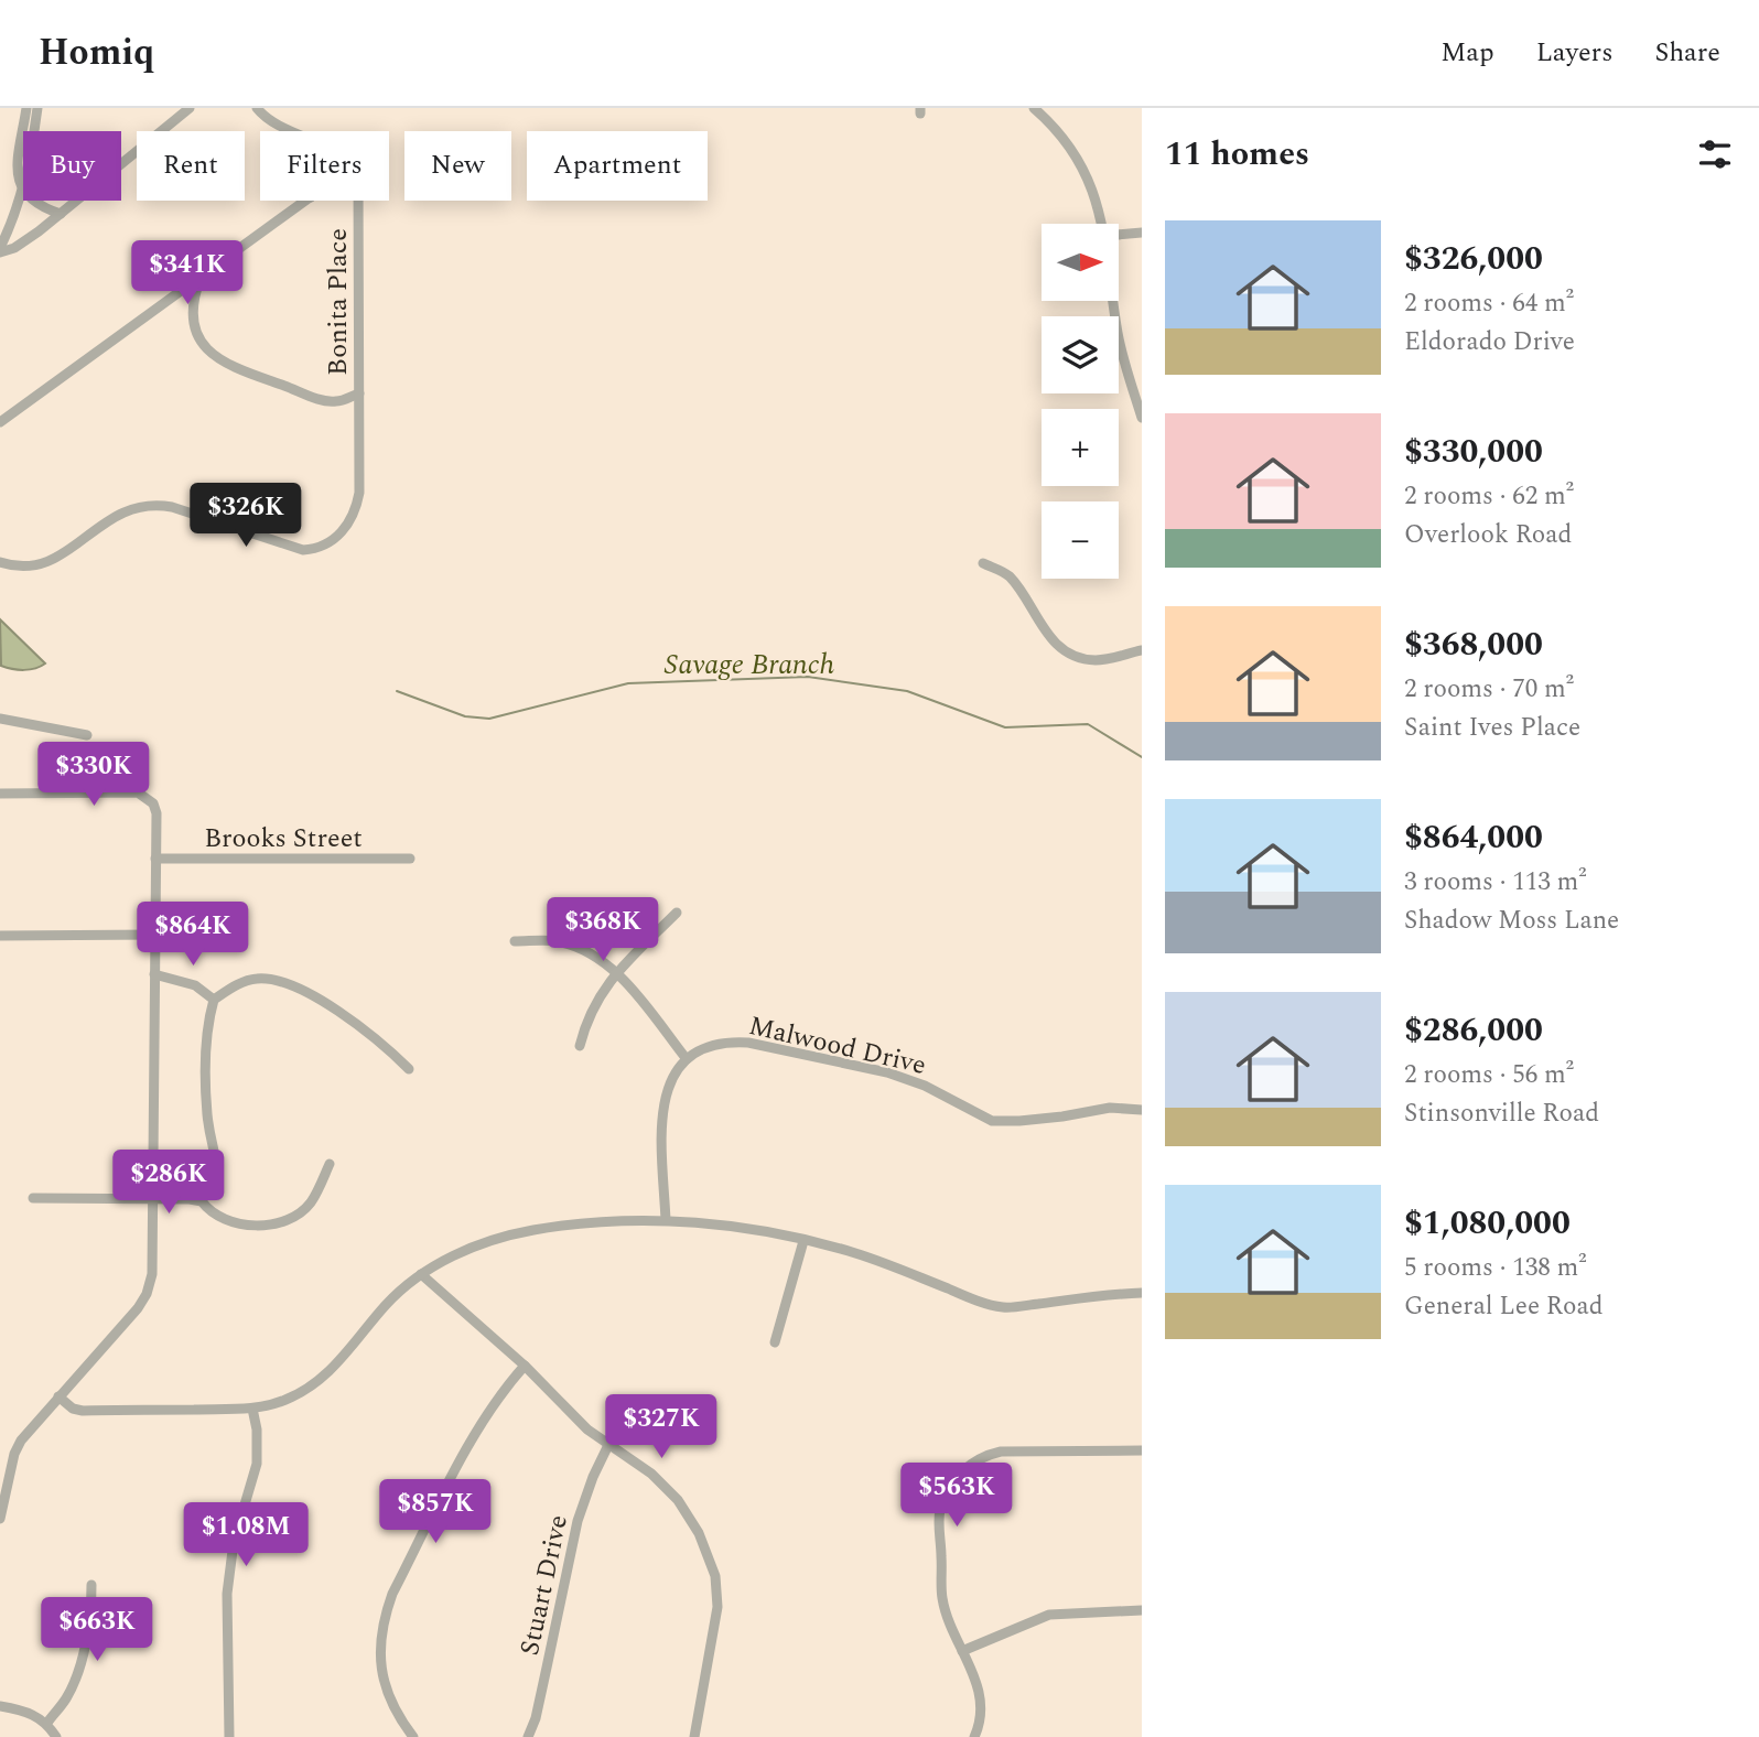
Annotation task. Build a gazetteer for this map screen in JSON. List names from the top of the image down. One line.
{"streets":{"street":["Bonita Place","Brooks Street","Malwood Drive","Stuart Drive"]},"water":["Savage Branch"],"north":"right","page":{"header":"Homiq","nav":["Map","Layers","Share"],"heading":"11 homes","chip":["Buy","Rent","Filters","New","Apartment"],"list":[{"name":"$326,000","note":"2 rooms · 64 m² · Eldorado Drive"},{"name":"$330,000","note":"2 rooms · 62 m² · Overlook Road"},{"name":"$368,000","note":"2 rooms · 70 m² · Saint Ives Place"},{"name":"$864,000","note":"3 rooms · 113 m² · Shadow Moss Lane"},{"name":"$286,000","note":"2 rooms · 56 m² · Stinsonville Road"},{"name":"$1,080,000","note":"5 rooms · 138 m² · General Lee Road"}],"map_buttons":["+","−"],"price":["$341K","$326K","$330K","$368K","$864K","$286K","$327K","$563K","$857K","$1.08M","$663K"]}}
